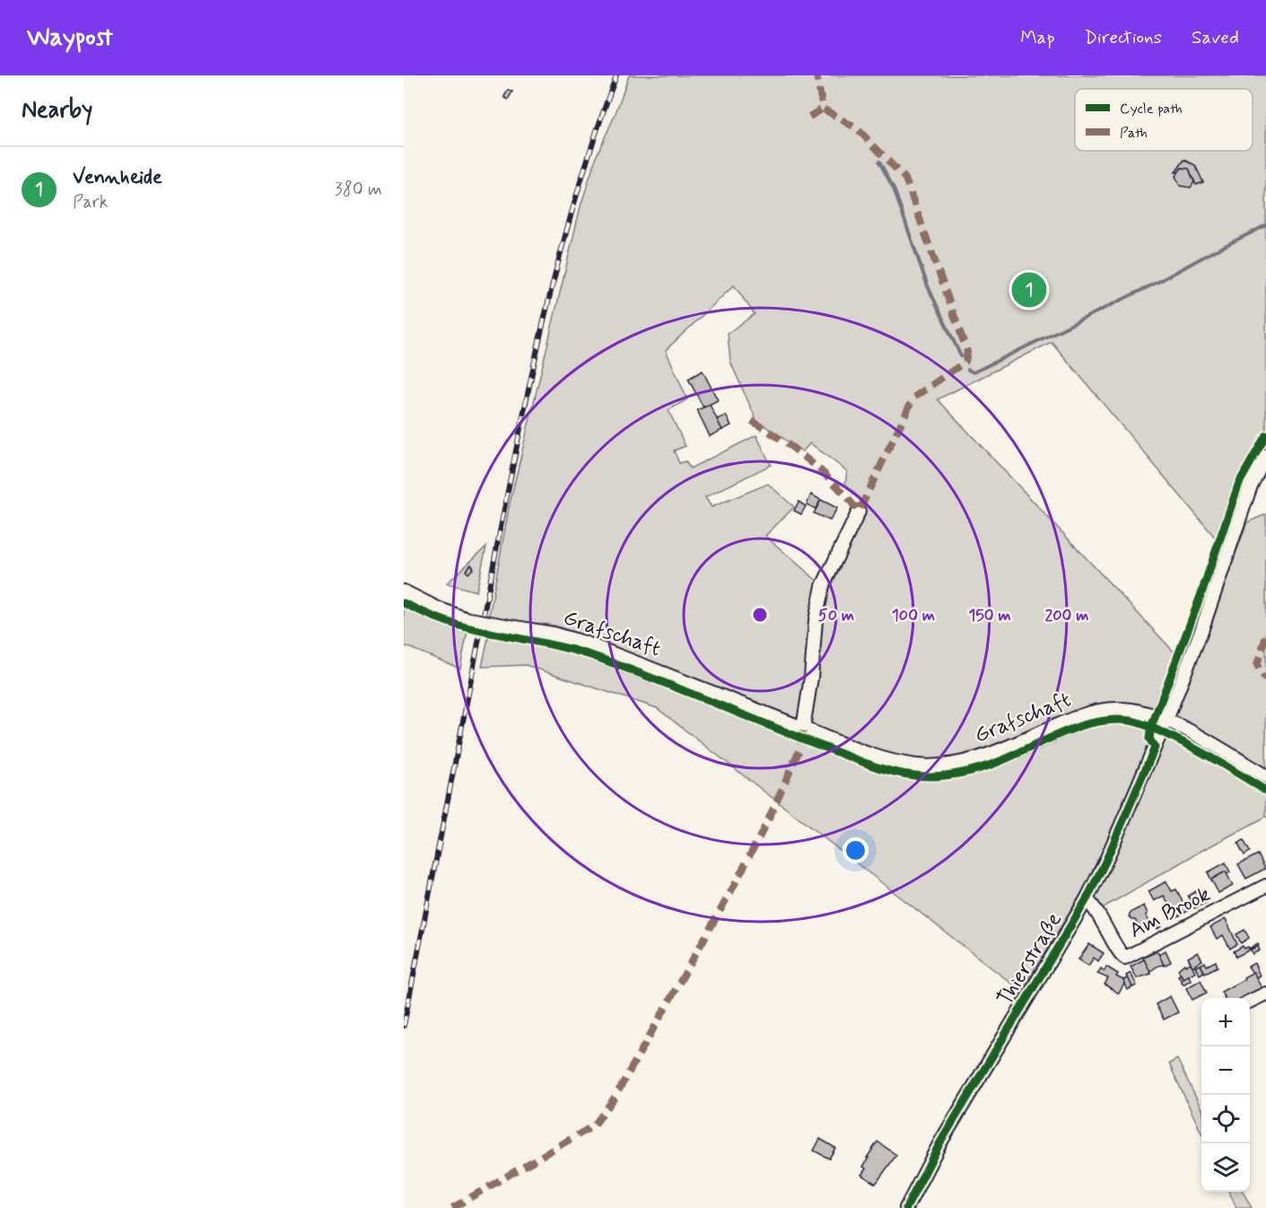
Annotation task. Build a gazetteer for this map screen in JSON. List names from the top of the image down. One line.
{"streets":{"street":["Grafschaft","Am Brook","Thierstraße"]},"crossings":[["Grafschaft","Thierstraße"],["Am Brook","Thierstraße"]],"legend":["Cycle path","Path"],"page":{"header":"Waypost","nav":["Map","Directions","Saved"],"heading":"Nearby","list":[{"mark":"1","name":"Vennheide","note":"Park","value":"380 m"}],"pins":"1","map_buttons":["+","−"]},"rings":["50 m","100 m","150 m","200 m"]}
